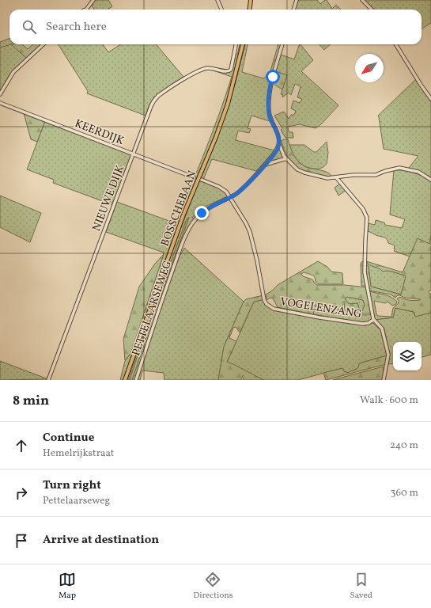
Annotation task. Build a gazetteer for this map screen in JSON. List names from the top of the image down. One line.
{"streets":{"main road":["BOSSCHEBAAN"],"street":["KEERDIJK","NIEUWE DIJK","VOGELENZANG","PETTELAARSEWEG"]},"crossings":[["KEERDIJK","NIEUWE DIJK"],["VOGELENZANG","PETTELAARSEWEG"]],"north":"bottom left","page":{"search":"Search here","heading":["8 min","Walk · 600 m"],"list":[["Continue","Hemelrijkstraat","240 m"],["Turn right","Pettelaarseweg","360 m"],"Arrive at destination"],"nav":["Map","Directions","Saved"]}}
